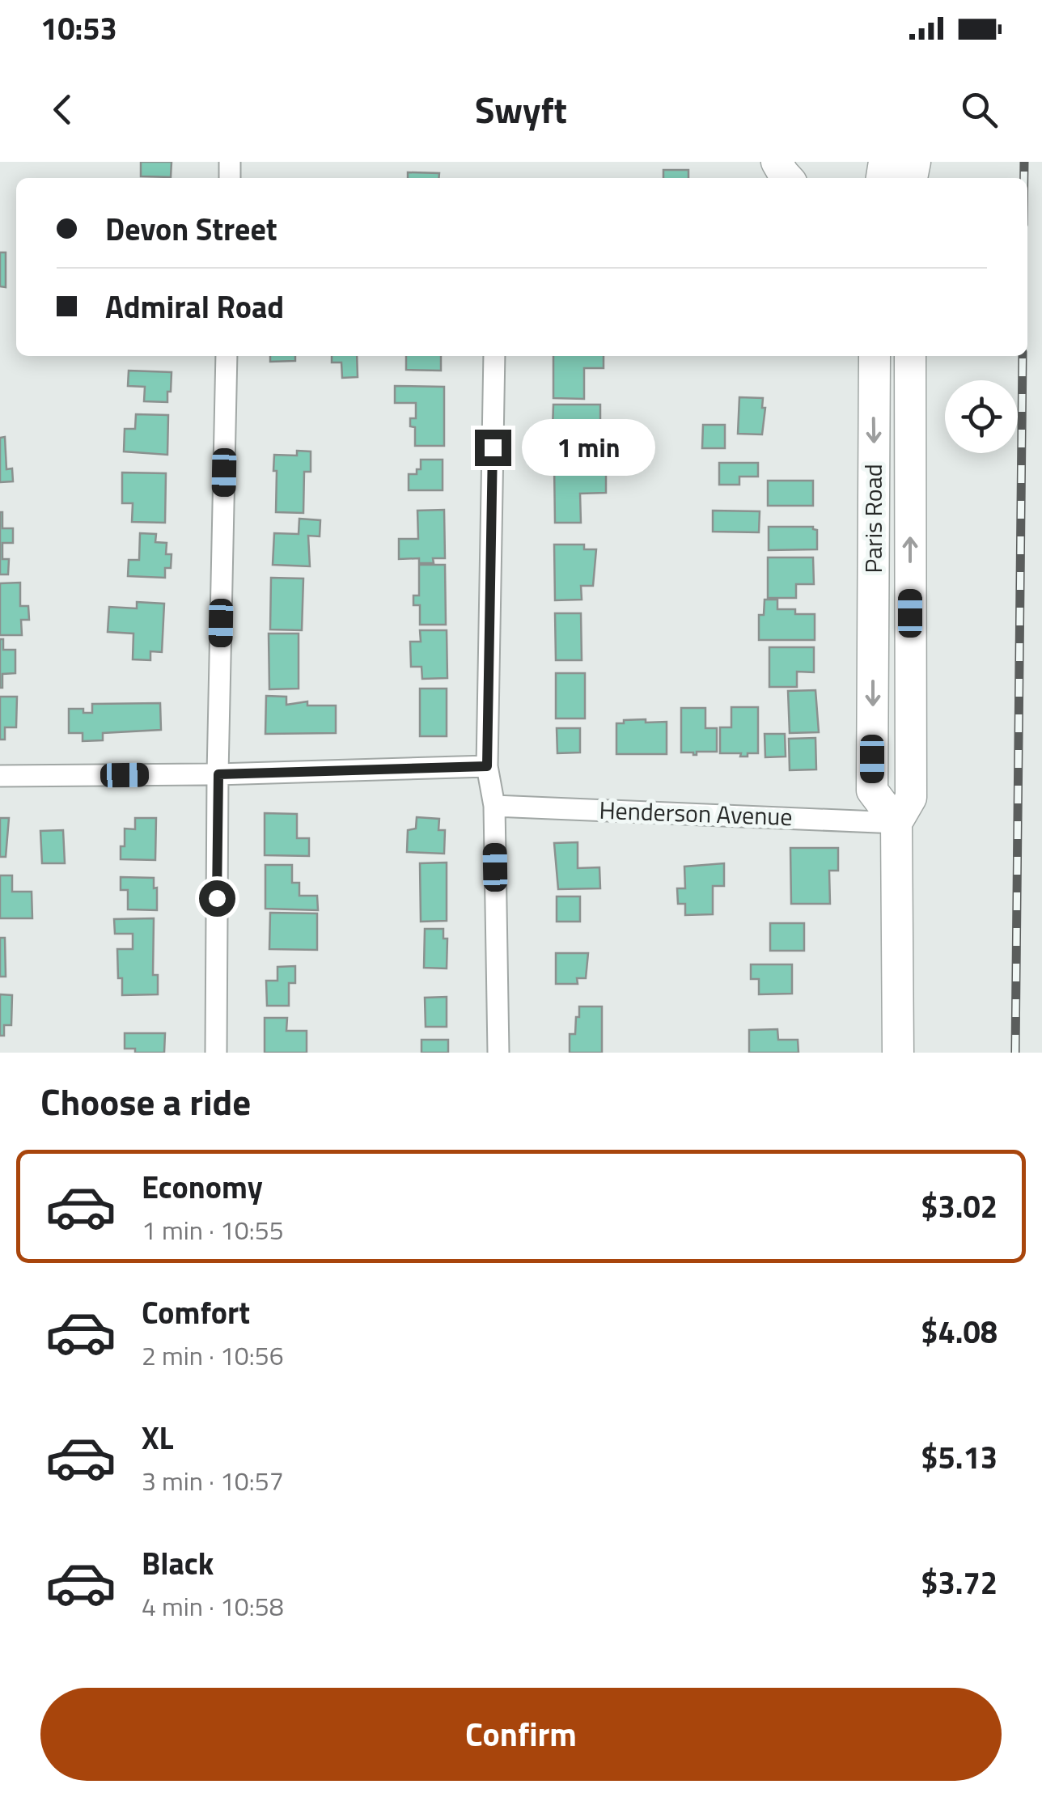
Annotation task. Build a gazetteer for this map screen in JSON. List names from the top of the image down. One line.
{"streets":{"main road":["Paris Road"],"street":["Henderson Avenue"]},"crossings":[["Paris Road","Henderson Avenue"]],"page":{"status":"10:53","header":"Swyft","banner":["Devon Street","Admiral Road"],"bubble":"1 min","heading":"Choose a ride","list":[{"name":"Economy","note":"1 min · 10:55","value":"$3.02"},{"name":"Comfort","note":"2 min · 10:56","value":"$4.08"},{"name":"XL","note":"3 min · 10:57","value":"$5.13"},{"name":"Black","note":"4 min · 10:58","value":"$3.72"}],"buttons":"Confirm"}}
